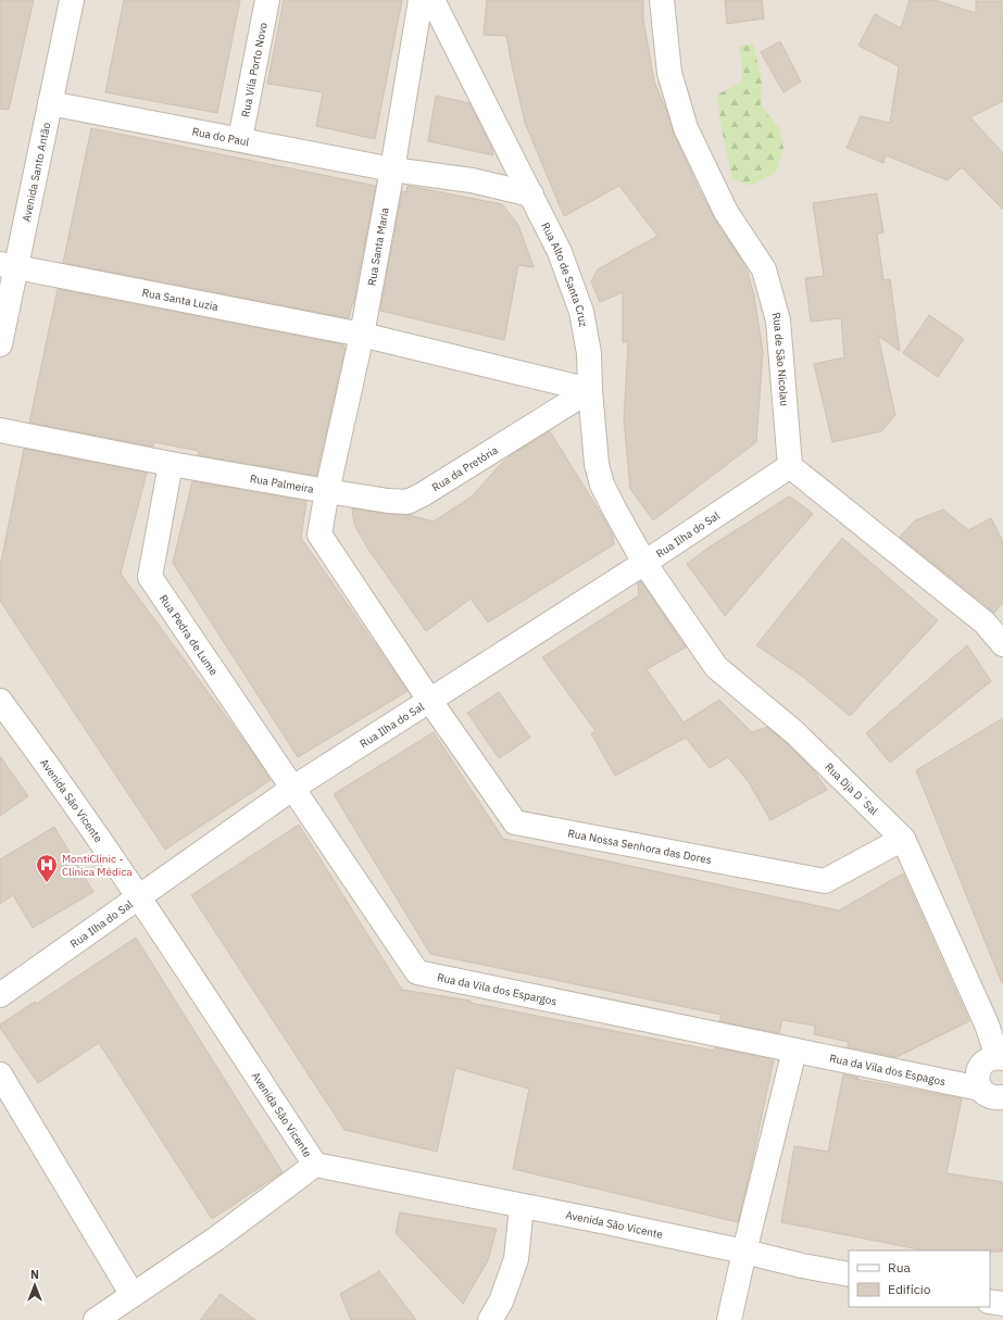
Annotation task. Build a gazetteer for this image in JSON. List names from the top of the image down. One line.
{"streets":{"street":["Rua Vila Porto Novo","Rua do Paul","Avenida Santo Antão","Rua Santa Maria","Rua Alto de Santa Cruz","Rua Santa Luzia","Rua de São Nicolau","Rua da Pretória","Rua Palmeira","Rua Ilha do Sal","Rua Pedra de Lume","Rua Dja D´Sal","Avenida São Vicente","Rua Nossa Senhora das Dores","Rua da Vila dos Espargos","Rua da Vila dos Espagos"]},"crossings":[["Rua Vila Porto Novo","Rua do Paul"],["Rua do Paul","Avenida Santo Antão"],["Rua do Paul","Rua Santa Maria"],["Rua do Paul","Rua Alto de Santa Cruz"],["Avenida Santo Antão","Rua Santa Luzia"],["Rua Santa Maria","Rua Santa Luzia"],["Rua Santa Maria","Rua da Pretória"],["Rua Santa Maria","Rua Palmeira"],["Rua Alto de Santa Cruz","Rua Santa Luzia"],["Rua Alto de Santa Cruz","Rua da Pretória"],["Rua Alto de Santa Cruz","Rua Ilha do Sal"],["Rua Alto de Santa Cruz","Rua Dja D´Sal"],["Rua Santa Luzia","Rua da Pretória"],["Rua de São Nicolau","Rua Ilha do Sal"],["Rua da Pretória","Rua Palmeira"],["Rua Palmeira","Rua Ilha do Sal"],["Rua Palmeira","Rua Pedra de Lume"],["Rua Palmeira","Rua Nossa Senhora das Dores"],["Rua Ilha do Sal","Rua Pedra de Lume"],["Rua Ilha do Sal","Rua Dja D´Sal"],["Rua Ilha do Sal","Avenida São Vicente"],["Rua Ilha do Sal","Rua Nossa Senhora das Dores"],["Rua Ilha do Sal","Rua da Vila dos Espargos"],["Rua Pedra de Lume","Rua da Vila dos Espargos"],["Rua Dja D´Sal","Rua Nossa Senhora das Dores"],["Rua da Vila dos Espargos","Rua da Vila dos Espagos"]],"places":{"hospital":["MontiClinic - Clínica Médica"]},"legend":["Rua","Edifício"],"north":"top"}
